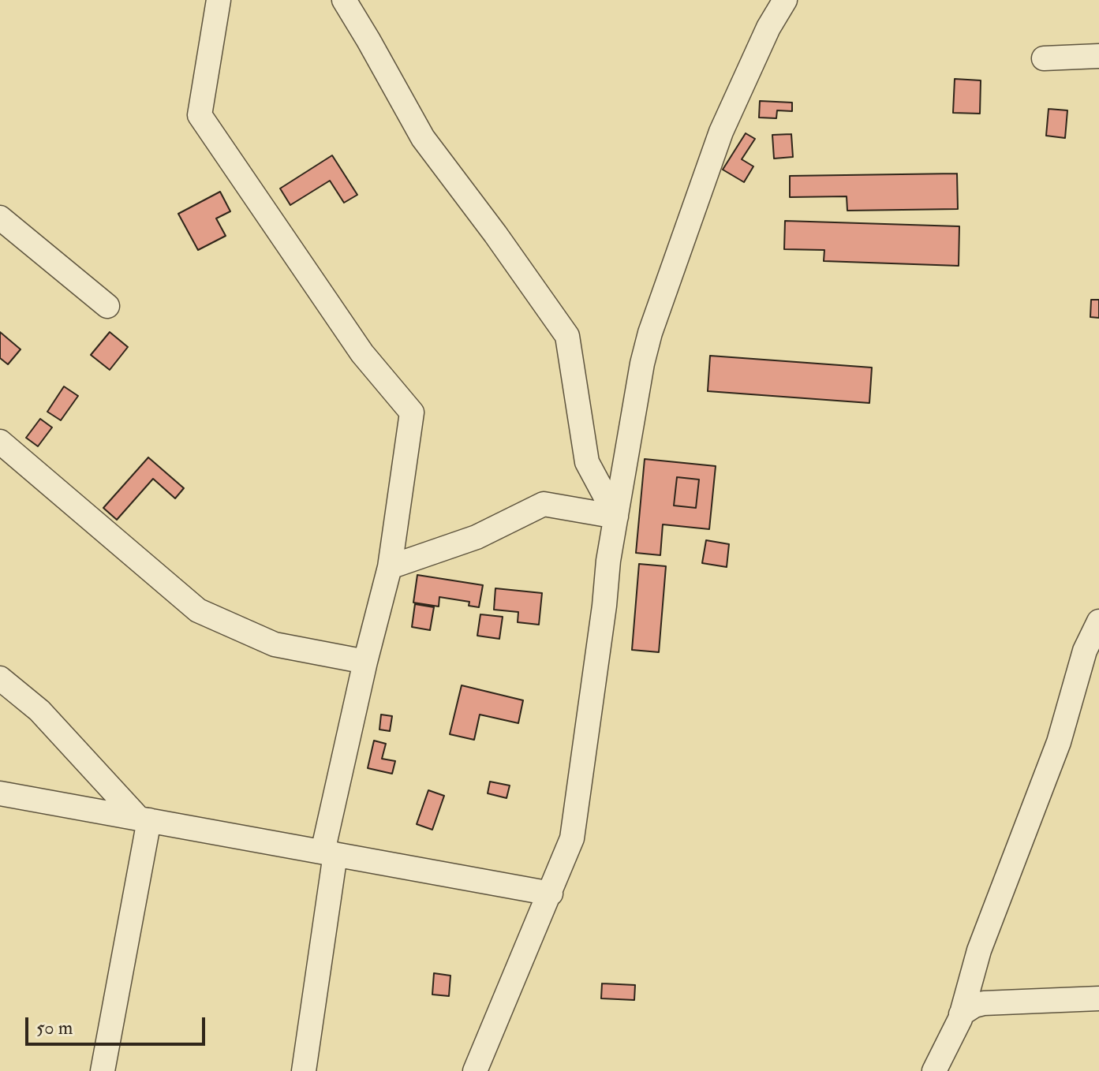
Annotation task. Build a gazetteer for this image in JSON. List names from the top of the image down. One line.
{"scale_bar":"50 m"}
